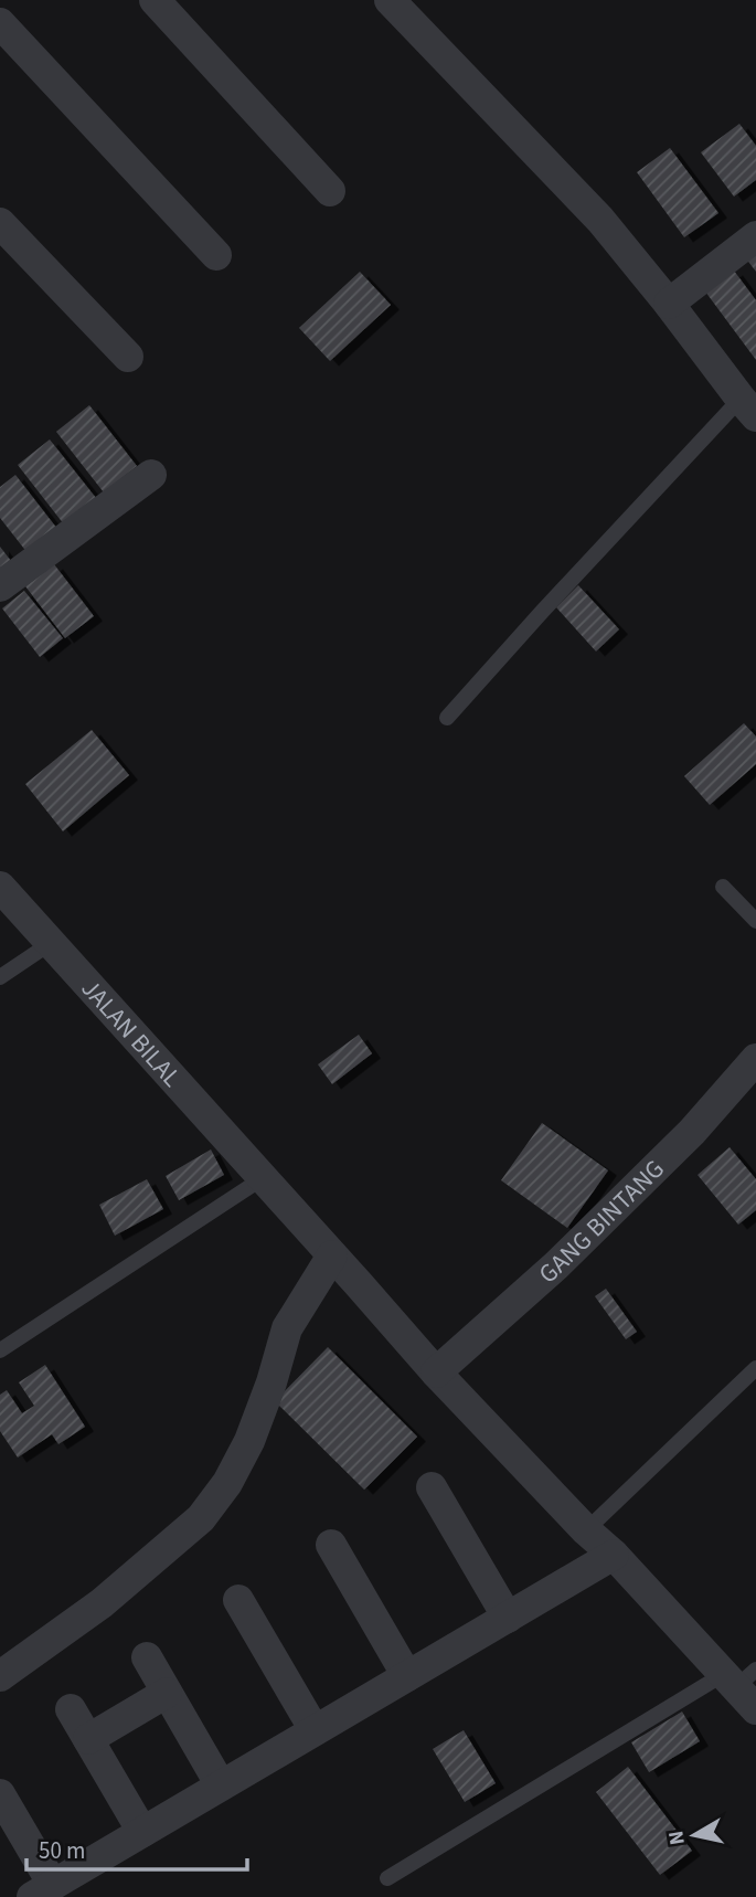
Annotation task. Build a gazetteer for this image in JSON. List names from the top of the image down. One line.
{"streets":{"street":["JALAN BILAL","GANG BINTANG"]},"crossings":[["JALAN BILAL","GANG BINTANG"]],"scale_bar":"50 m","north":"left"}
